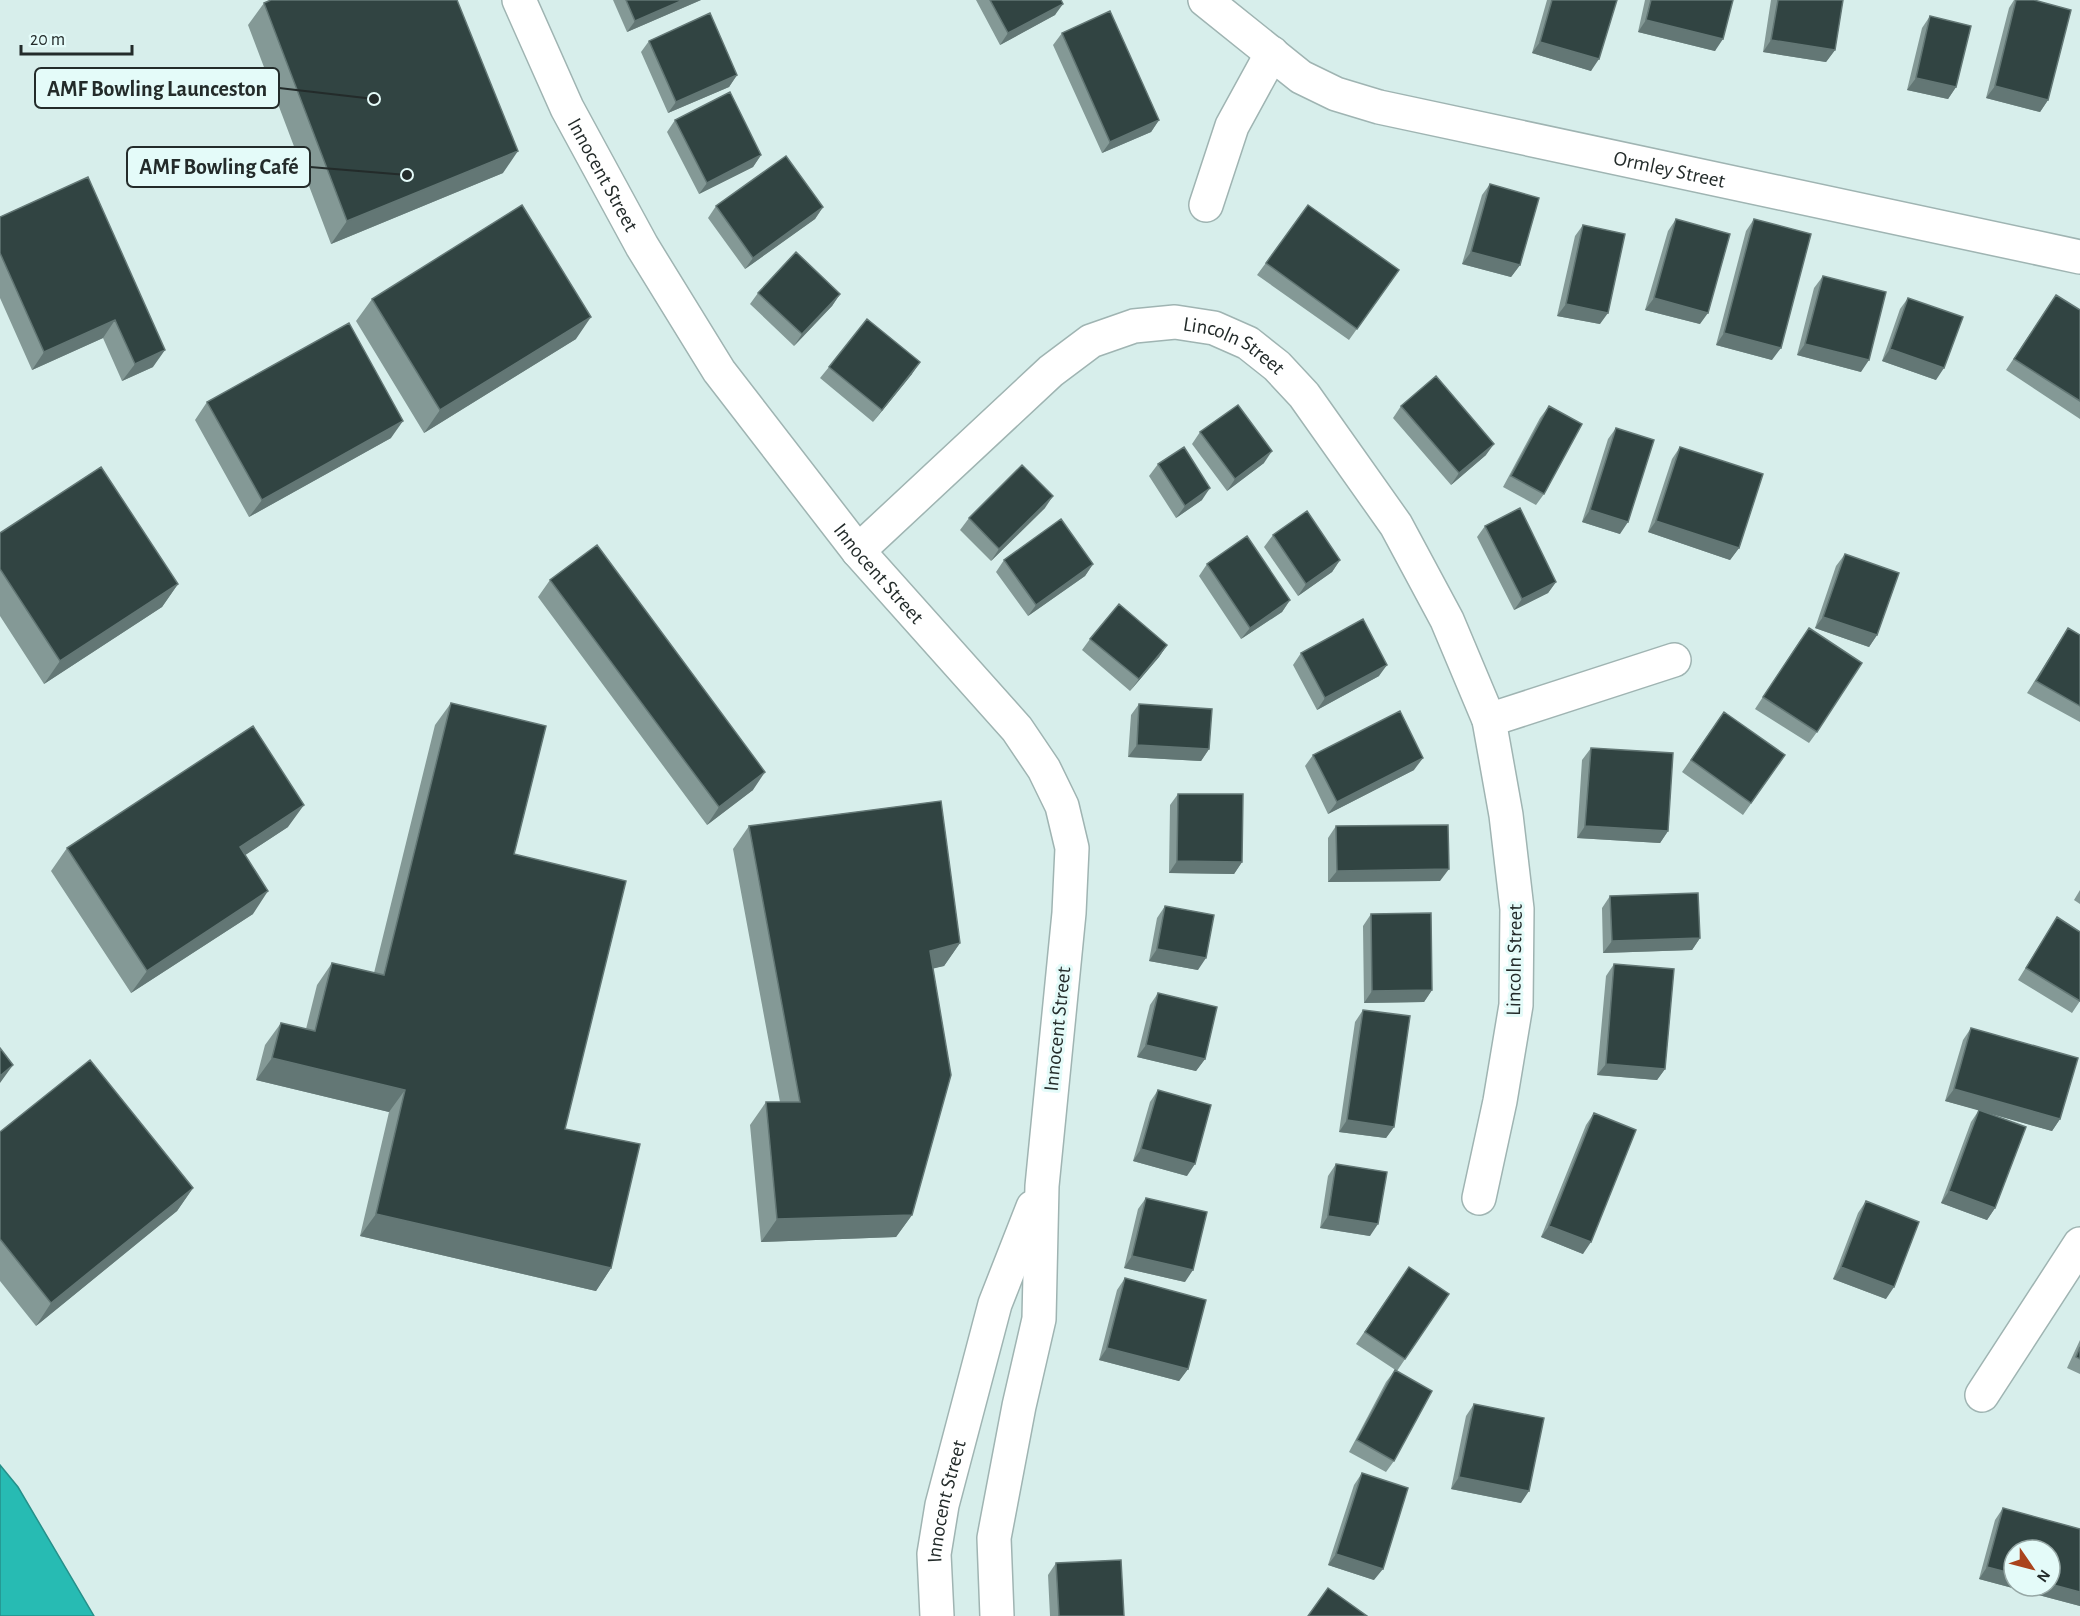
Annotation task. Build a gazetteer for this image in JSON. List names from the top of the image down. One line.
{"streets":{"street":["Ormley Street","Innocent Street","Lincoln Street"]},"crossings":[["Innocent Street","Lincoln Street"]],"places":["AMF Bowling Launceston","AMF Bowling Café"],"scale_bar":"20 m","north":"bottom right"}
